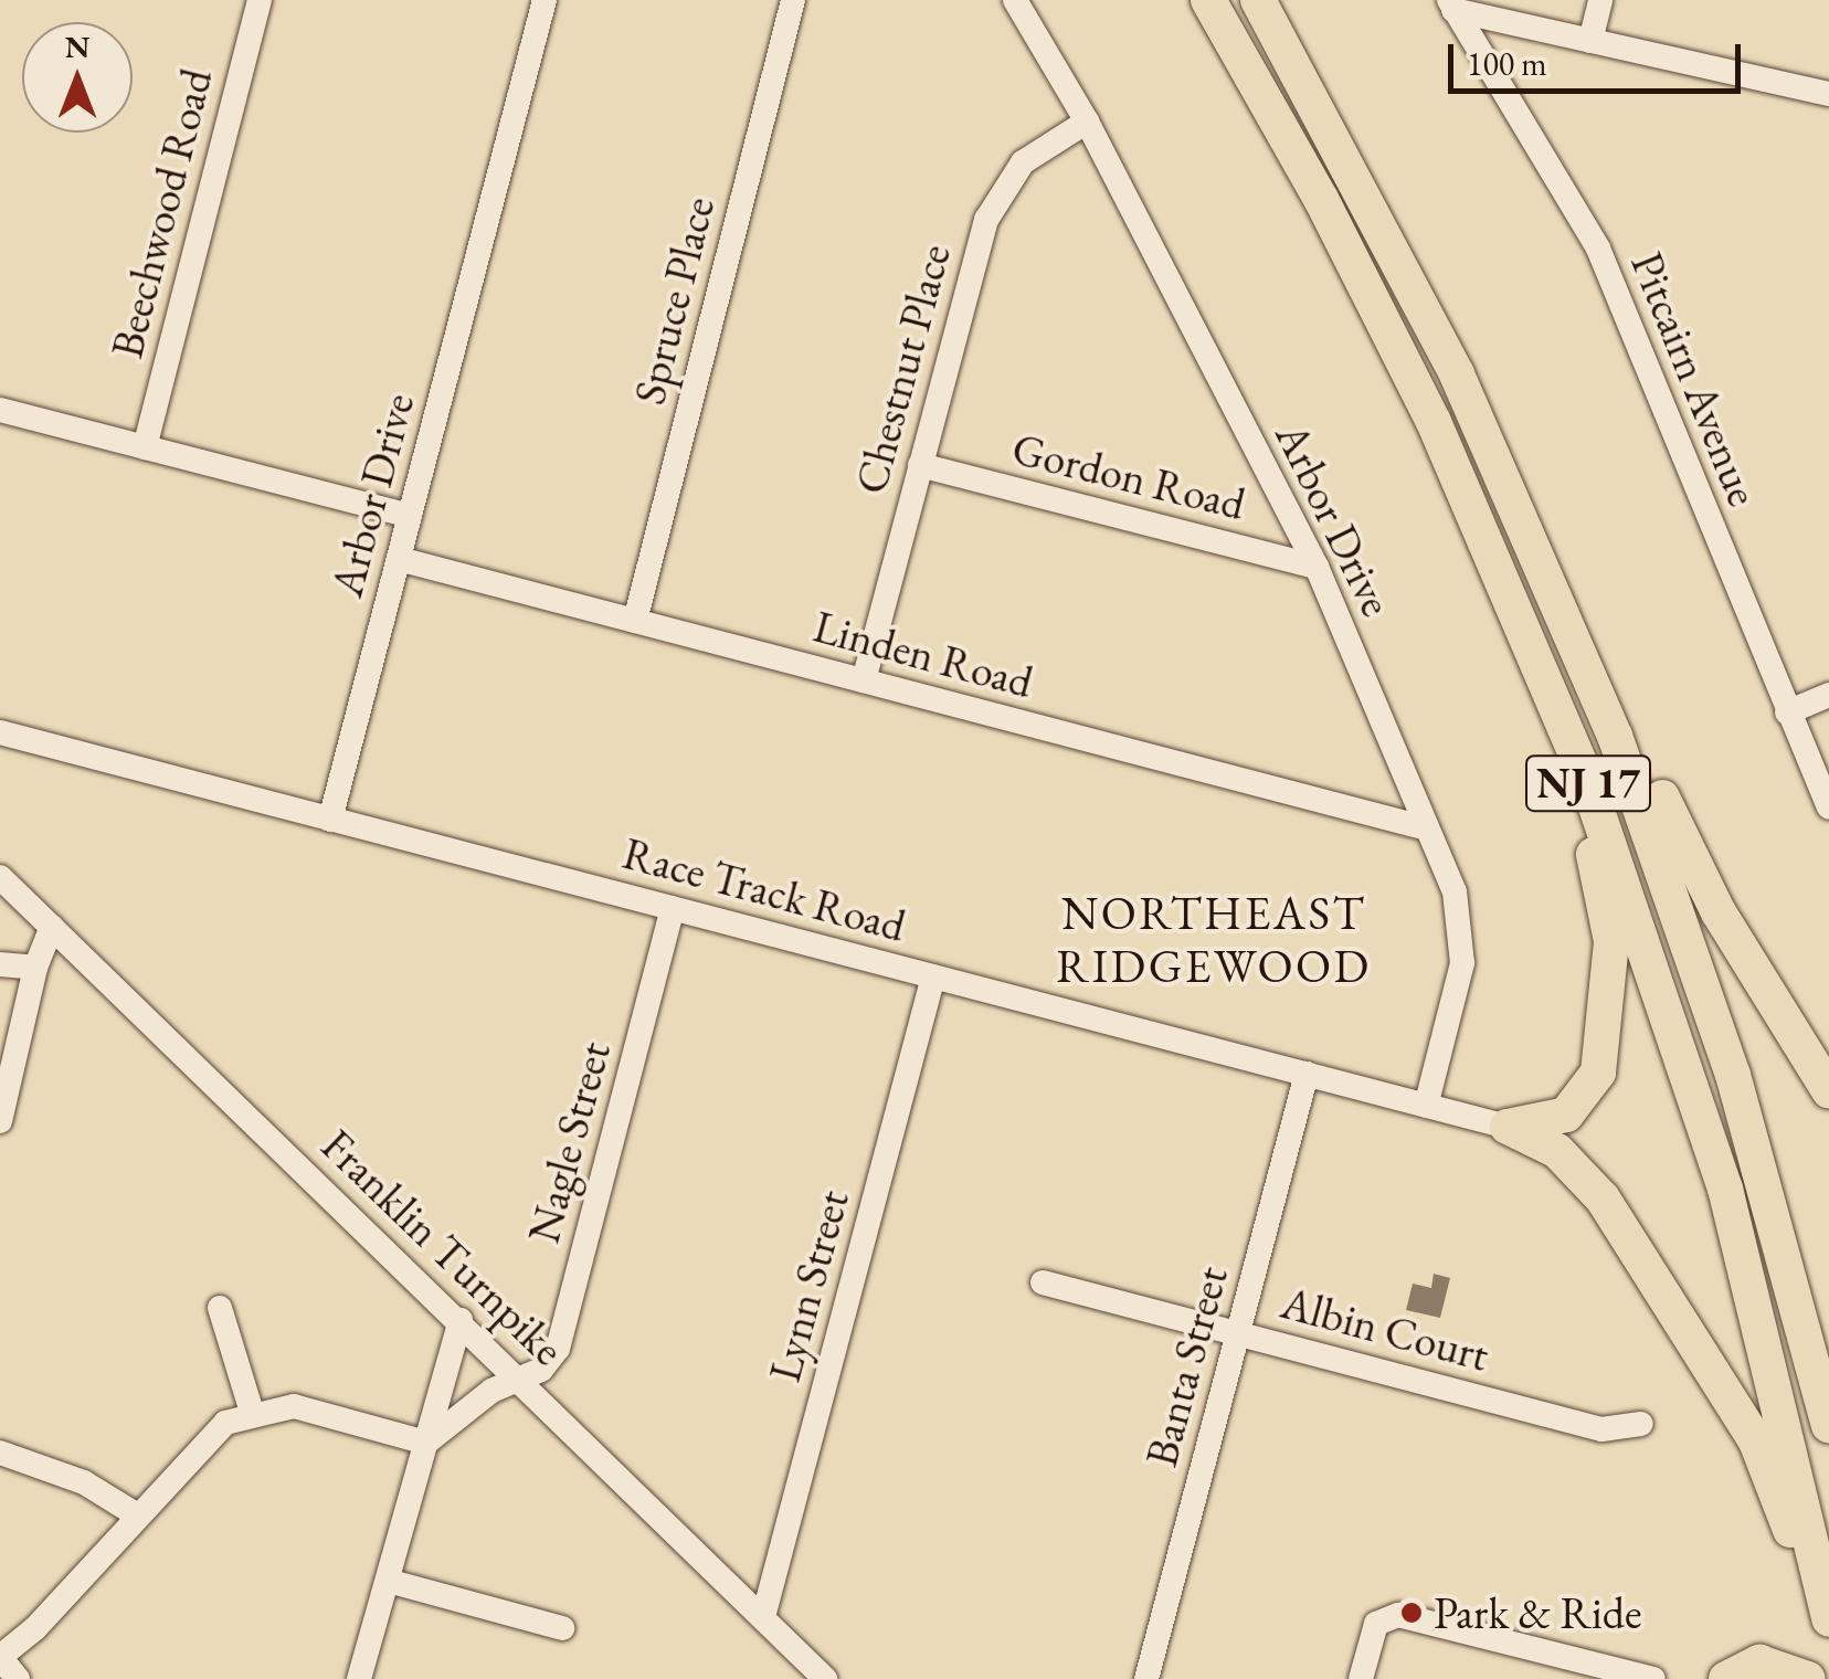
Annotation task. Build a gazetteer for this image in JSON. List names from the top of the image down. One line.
{"streets":{"highway":["NJ 17"],"street":["Beechwood Road","Spruce Place","Chestnut Place","Pitcairn Avenue","Gordon Road","Arbor Drive","Linden Road","Race Track Road","Nagle Street","Franklin Turnpike","Lynn Street","Albin Court","Banta Street"]},"crossings":[["Spruce Place","Linden Road"],["Chestnut Place","Gordon Road"],["Chestnut Place","Arbor Drive"],["Chestnut Place","Linden Road"],["Gordon Road","Arbor Drive"],["Arbor Drive","Linden Road"],["Arbor Drive","Race Track Road"],["Race Track Road","Nagle Street"],["Race Track Road","Lynn Street"],["Race Track Road","Banta Street"],["Nagle Street","Franklin Turnpike"],["Franklin Turnpike","Lynn Street"],["Albin Court","Banta Street"]],"districts":["NORTHEAST RIDGEWOOD"],"places":["Park & Ride"],"scale_bar":"100 m","north":"top"}
